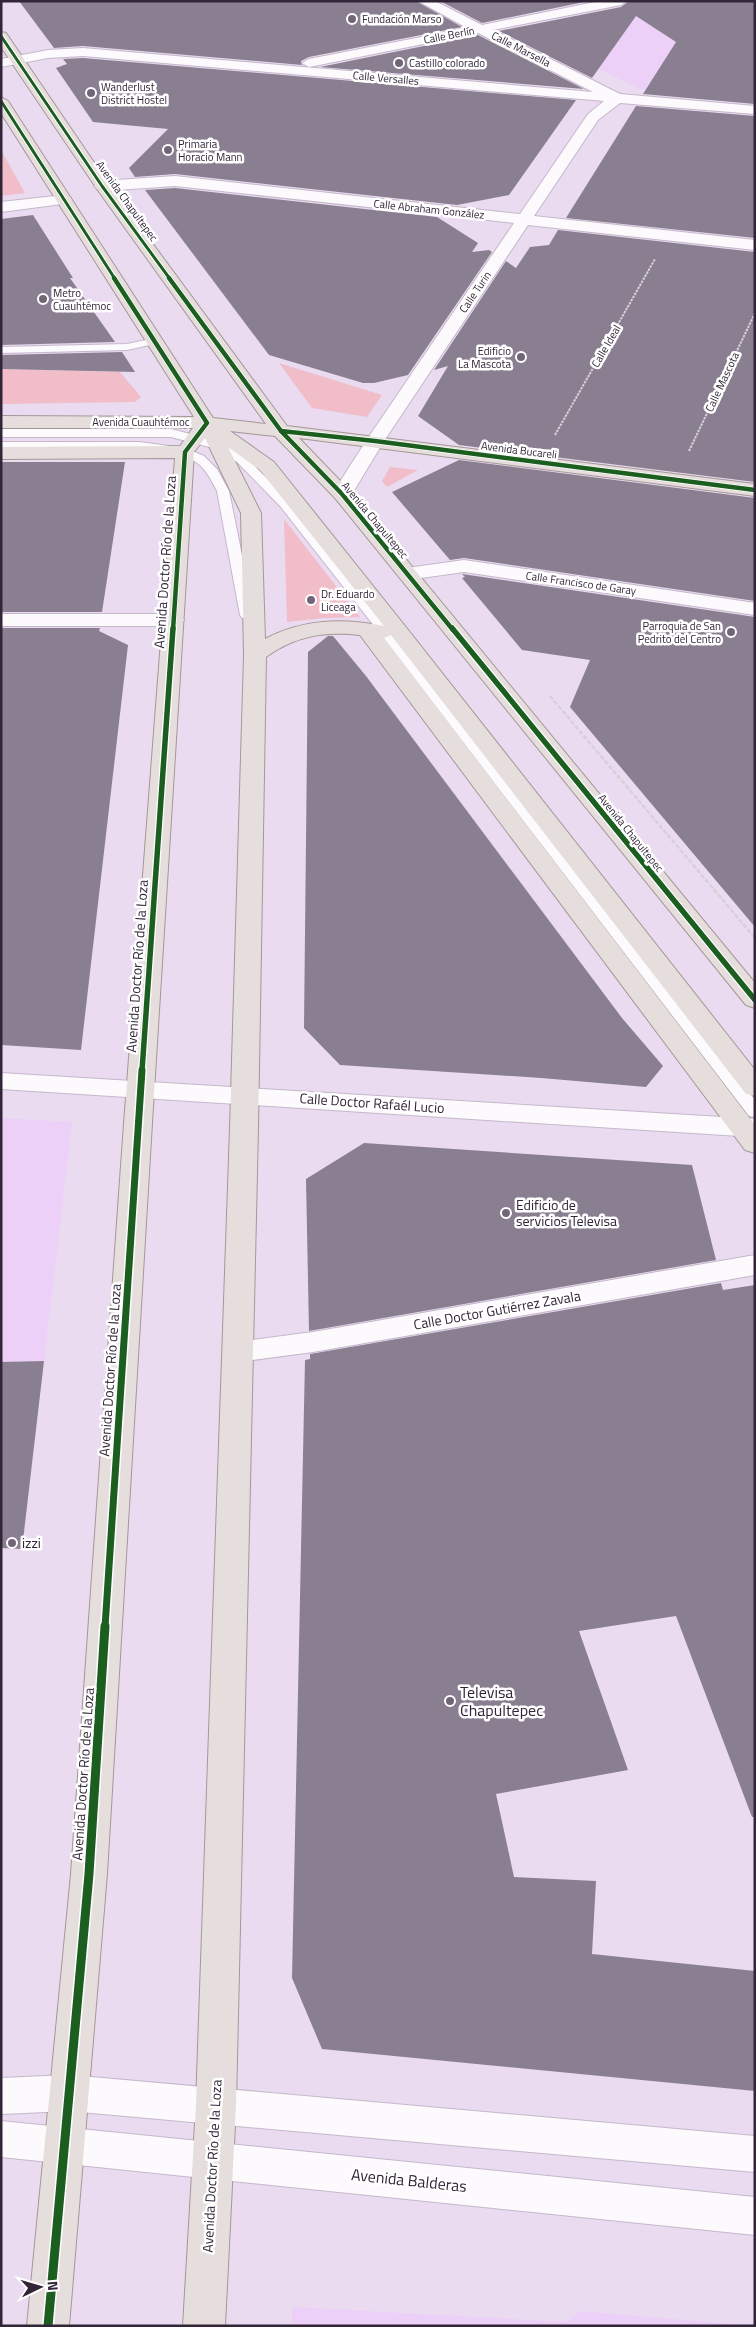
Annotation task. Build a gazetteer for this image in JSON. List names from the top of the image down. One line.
{"streets":{"main road":["Avenida Chapultepec","Avenida Cuauhtémoc","Avenida Bucareli","Avenida Doctor Río de la Loza"],"street":["Calle Berlín","Calle Marsella","Calle Versalles","Calle Abraham González","Calle Turin","Calle Francisco de Garay","Calle Doctor Rafaél Lucio","Calle Doctor Gutiérrez Zavala","Avenida Balderas"],"path":["Calle Ideal","Calle Mascota"]},"crossings":[["Calle Berlín","Calle Marsella"],["Calle Berlín","Calle Versalles"],["Calle Marsella","Calle Versalles"],["Calle Marsella","Calle Turin"],["Calle Versalles","Avenida Chapultepec"],["Calle Versalles","Calle Turin"],["Avenida Chapultepec","Calle Abraham González"],["Avenida Chapultepec","Calle Turin"],["Avenida Chapultepec","Avenida Cuauhtémoc"],["Avenida Chapultepec","Avenida Bucareli"],["Avenida Chapultepec","Calle Francisco de Garay"],["Calle Abraham González","Calle Turin"],["Calle Turin","Avenida Bucareli"],["Avenida Cuauhtémoc","Avenida Bucareli"],["Avenida Cuauhtémoc","Avenida Doctor Río de la Loza"],["Avenida Doctor Río de la Loza","Calle Doctor Rafaél Lucio"],["Avenida Doctor Río de la Loza","Calle Doctor Gutiérrez Zavala"],["Avenida Doctor Río de la Loza","Avenida Balderas"]],"places":["Fundación Marso","Castillo colorado","Wanderlust District Hostel","Primaria Horacio Mann","Metro Cuauhtémoc","Edificio La Mascota","Dr. Eduardo Liceaga","Parroquia de San Pedrito del Centro","Edificio de servicios Televisa","izzi","Televisa Chapultepec"],"north":"right"}
